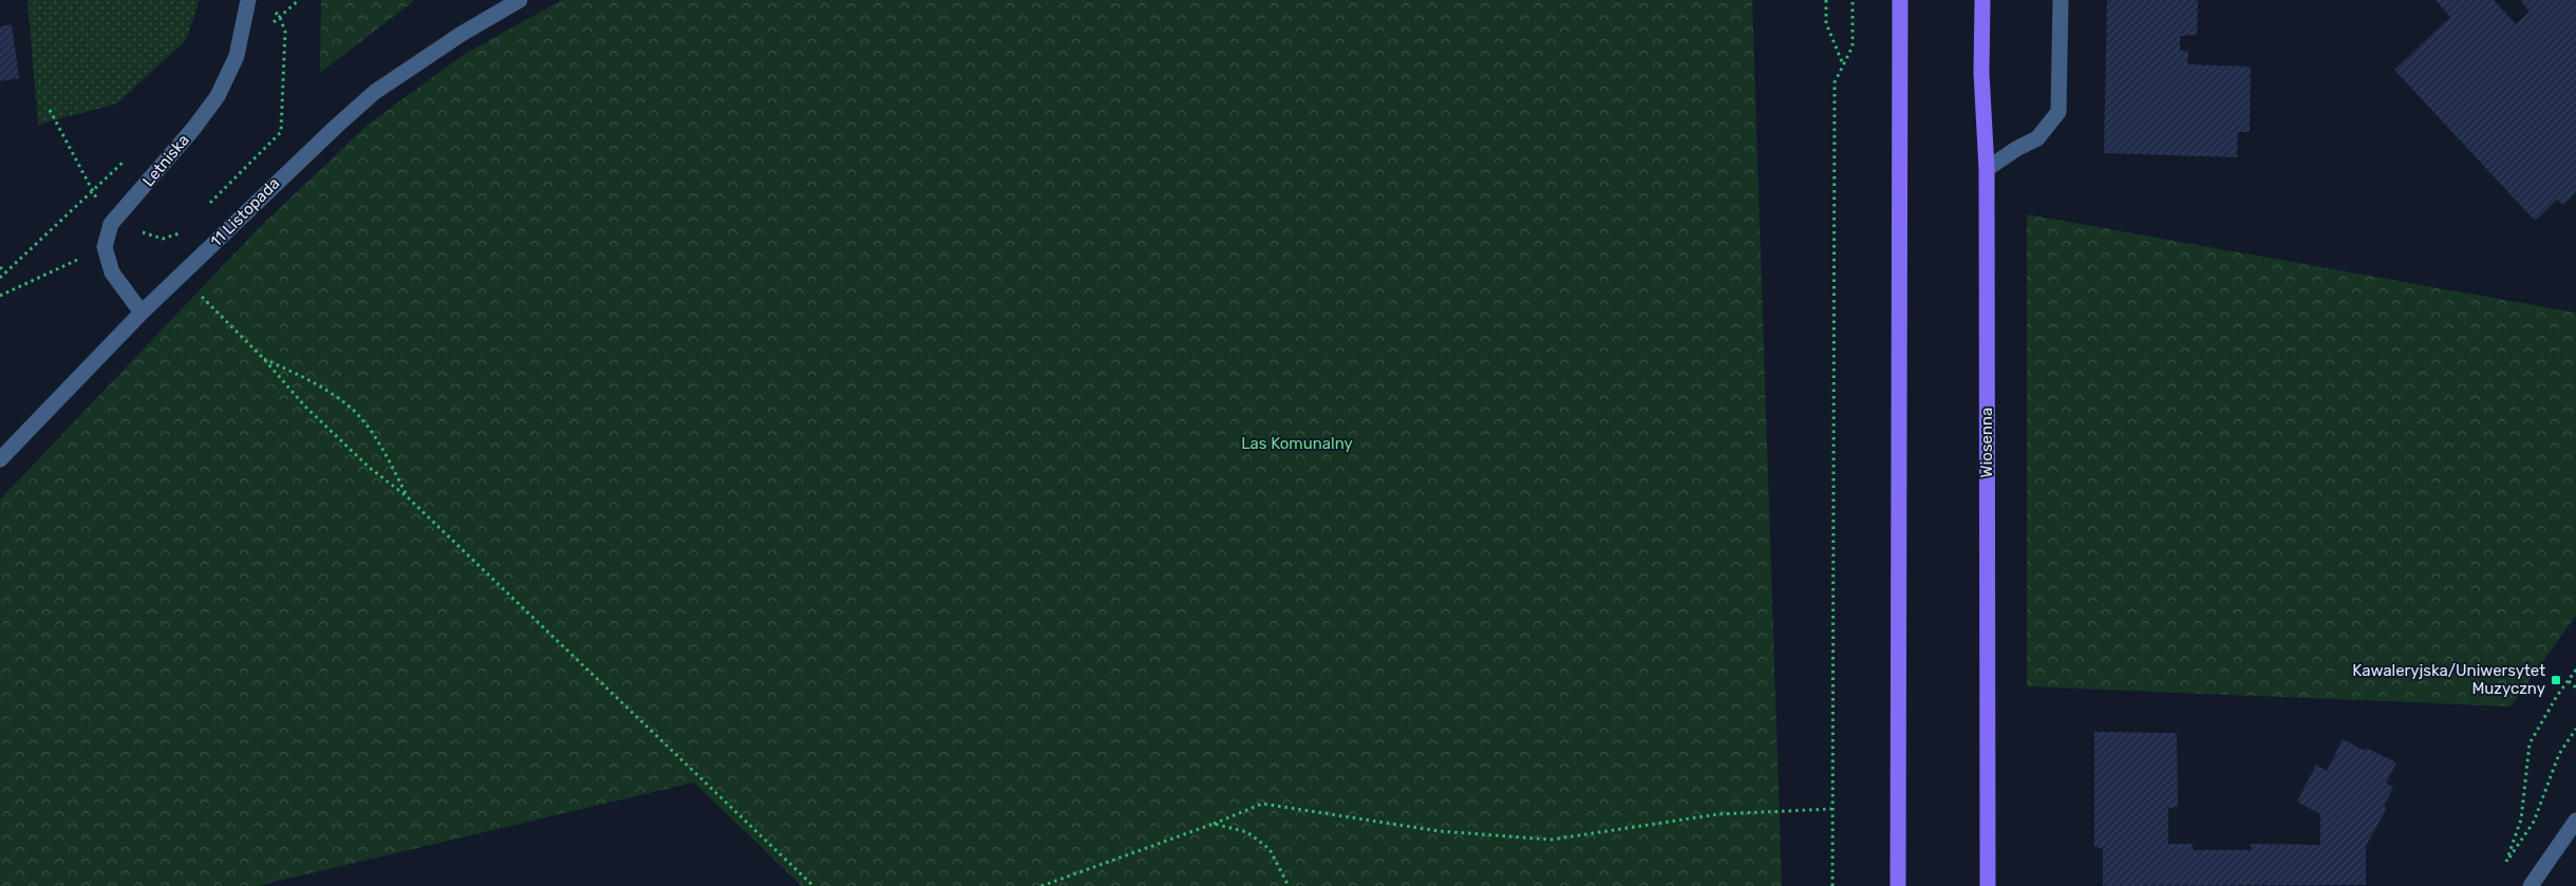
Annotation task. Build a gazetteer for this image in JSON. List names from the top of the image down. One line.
{"streets":{"main road":["Wiosenna"],"street":["Letniska","11 Listopada"]},"parks":["Las Komunalny"],"places":{"transit":["Kawaleryjska/Uniwersytet Muzyczny"]}}
